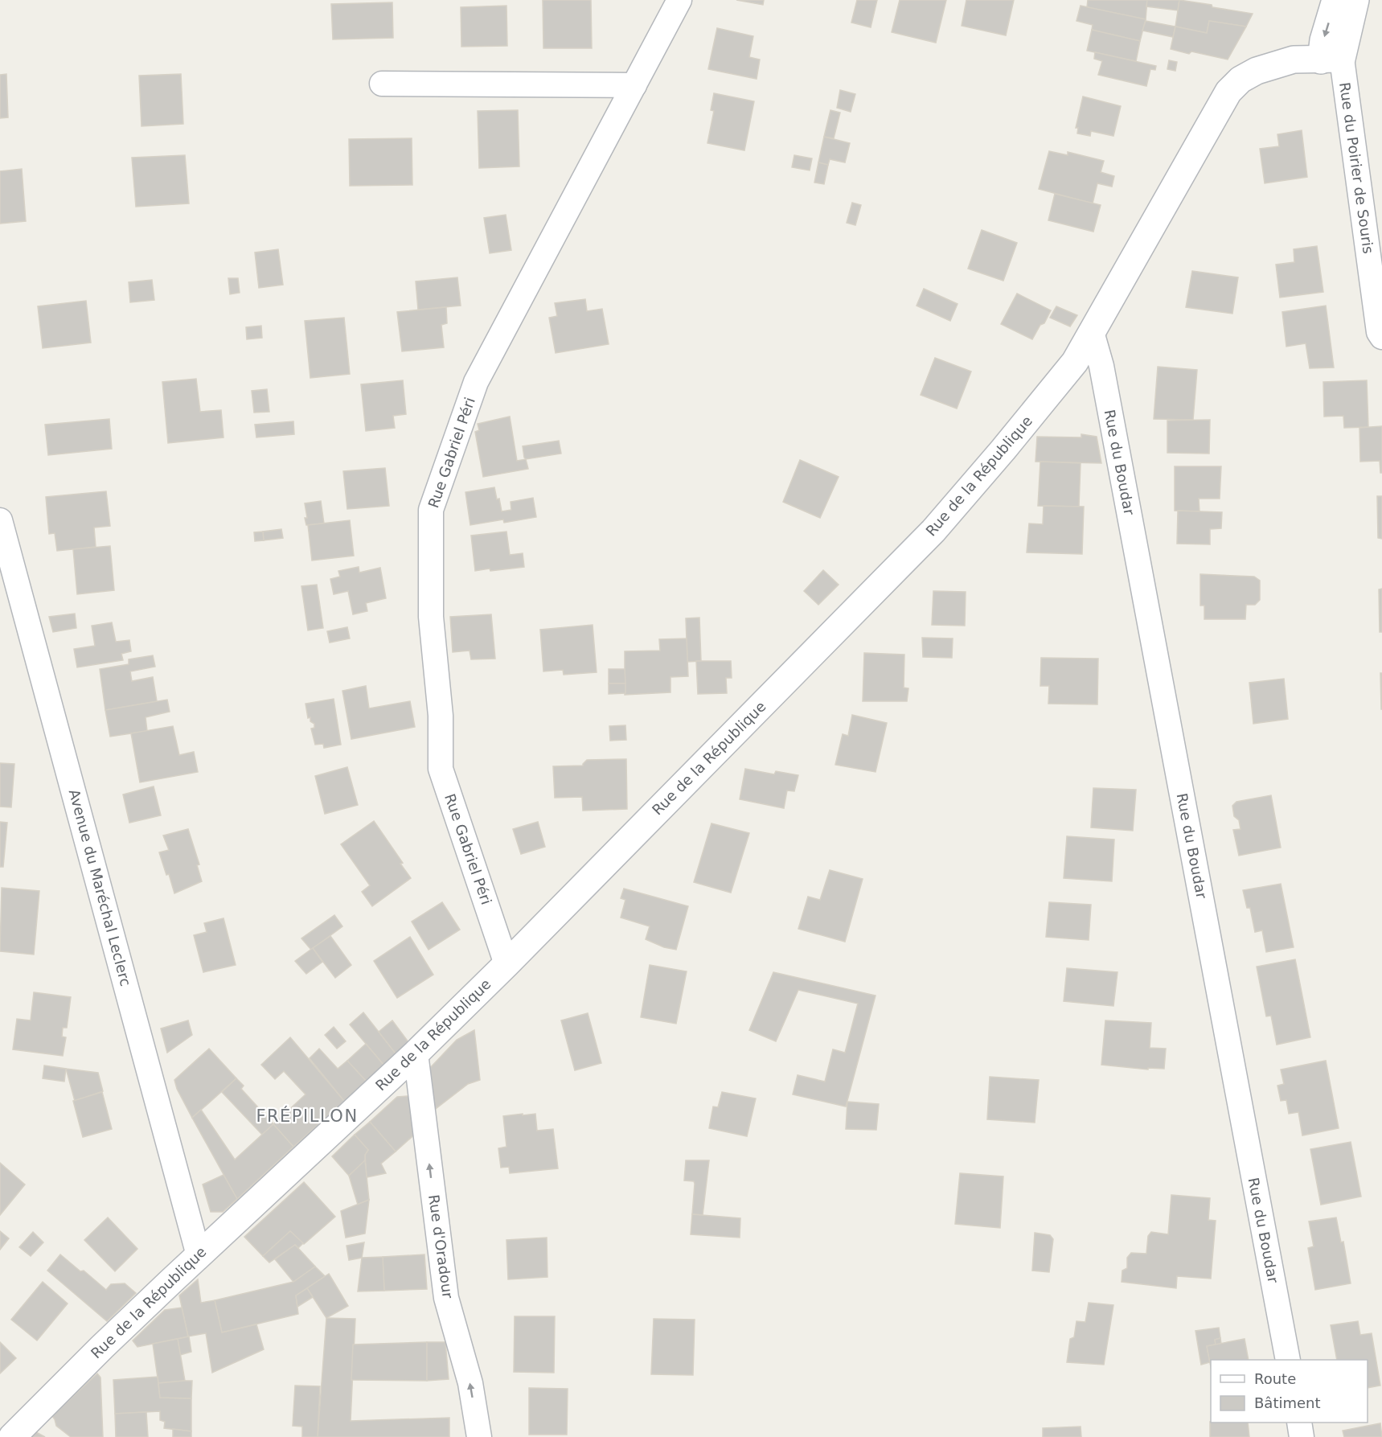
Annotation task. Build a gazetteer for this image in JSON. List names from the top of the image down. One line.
{"streets":{"street":["Rue du Poirier de Souris","Rue Gabriel Péri","Rue du Boudar","Rue de la République","Avenue du Maréchal Leclerc","Rue d'Oradour"]},"crossings":[["Rue du Poirier de Souris","Rue de la République"],["Rue Gabriel Péri","Rue de la République"],["Rue du Boudar","Rue de la République"],["Rue de la République","Avenue du Maréchal Leclerc"],["Rue de la République","Rue d'Oradour"]],"one_way":["Rue d'Oradour"],"districts":["FRÉPILLON"],"legend":["Route","Bâtiment"]}
